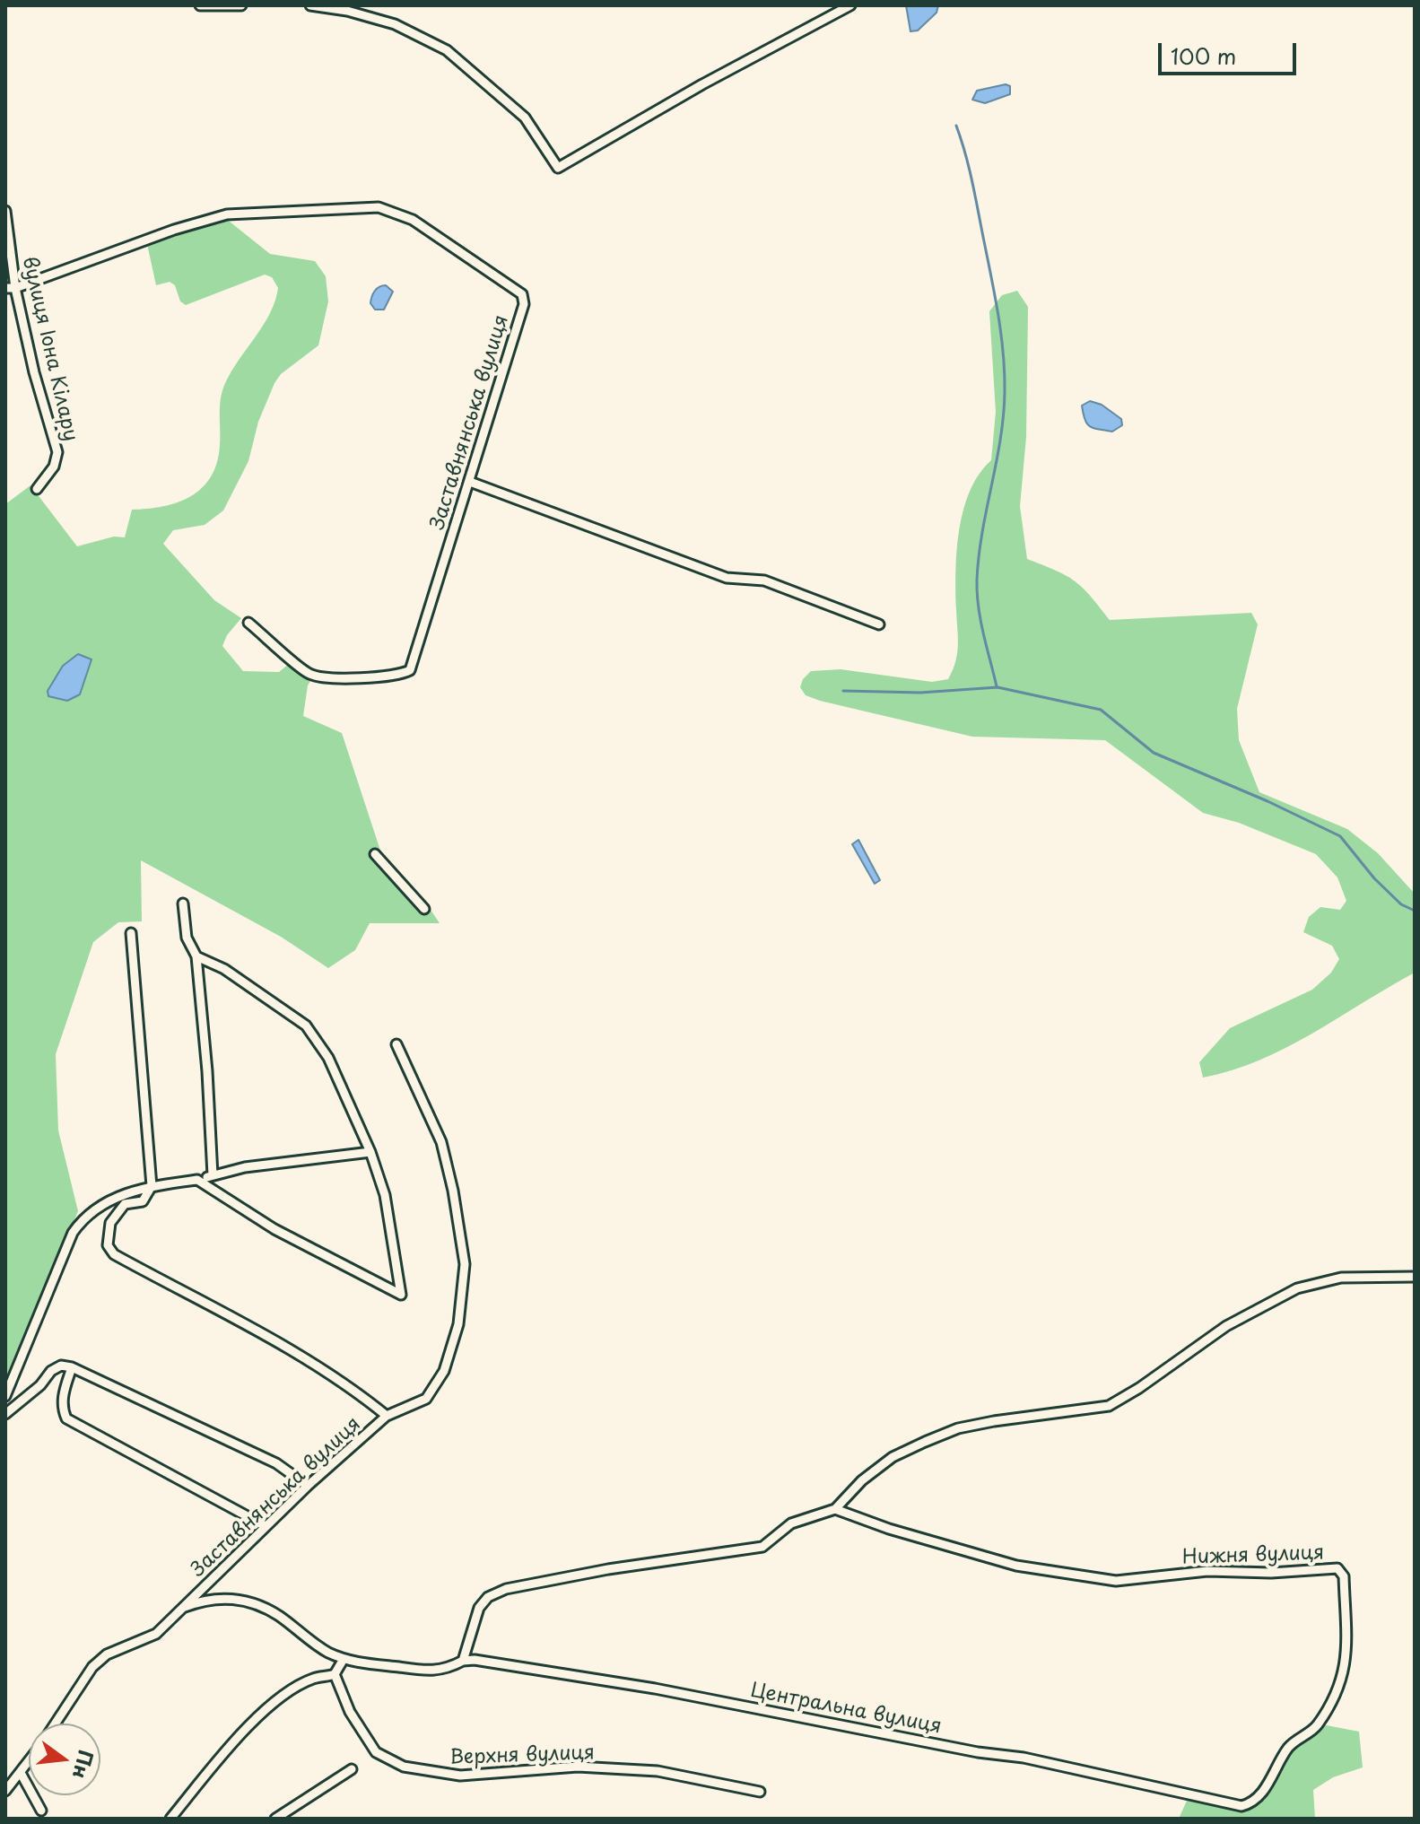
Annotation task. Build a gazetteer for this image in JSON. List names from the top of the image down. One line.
{"streets":{"street":["вулиця Іона Кілару","Заставнянська вулиця","Нижня вулиця","Центральна вулиця","Верхня вулиця"]},"crossings":[["вулиця Іона Кілару","Заставнянська вулиця"],["Нижня вулиця","Центральна вулиця"]],"scale_bar":"100 m","north":"right"}
